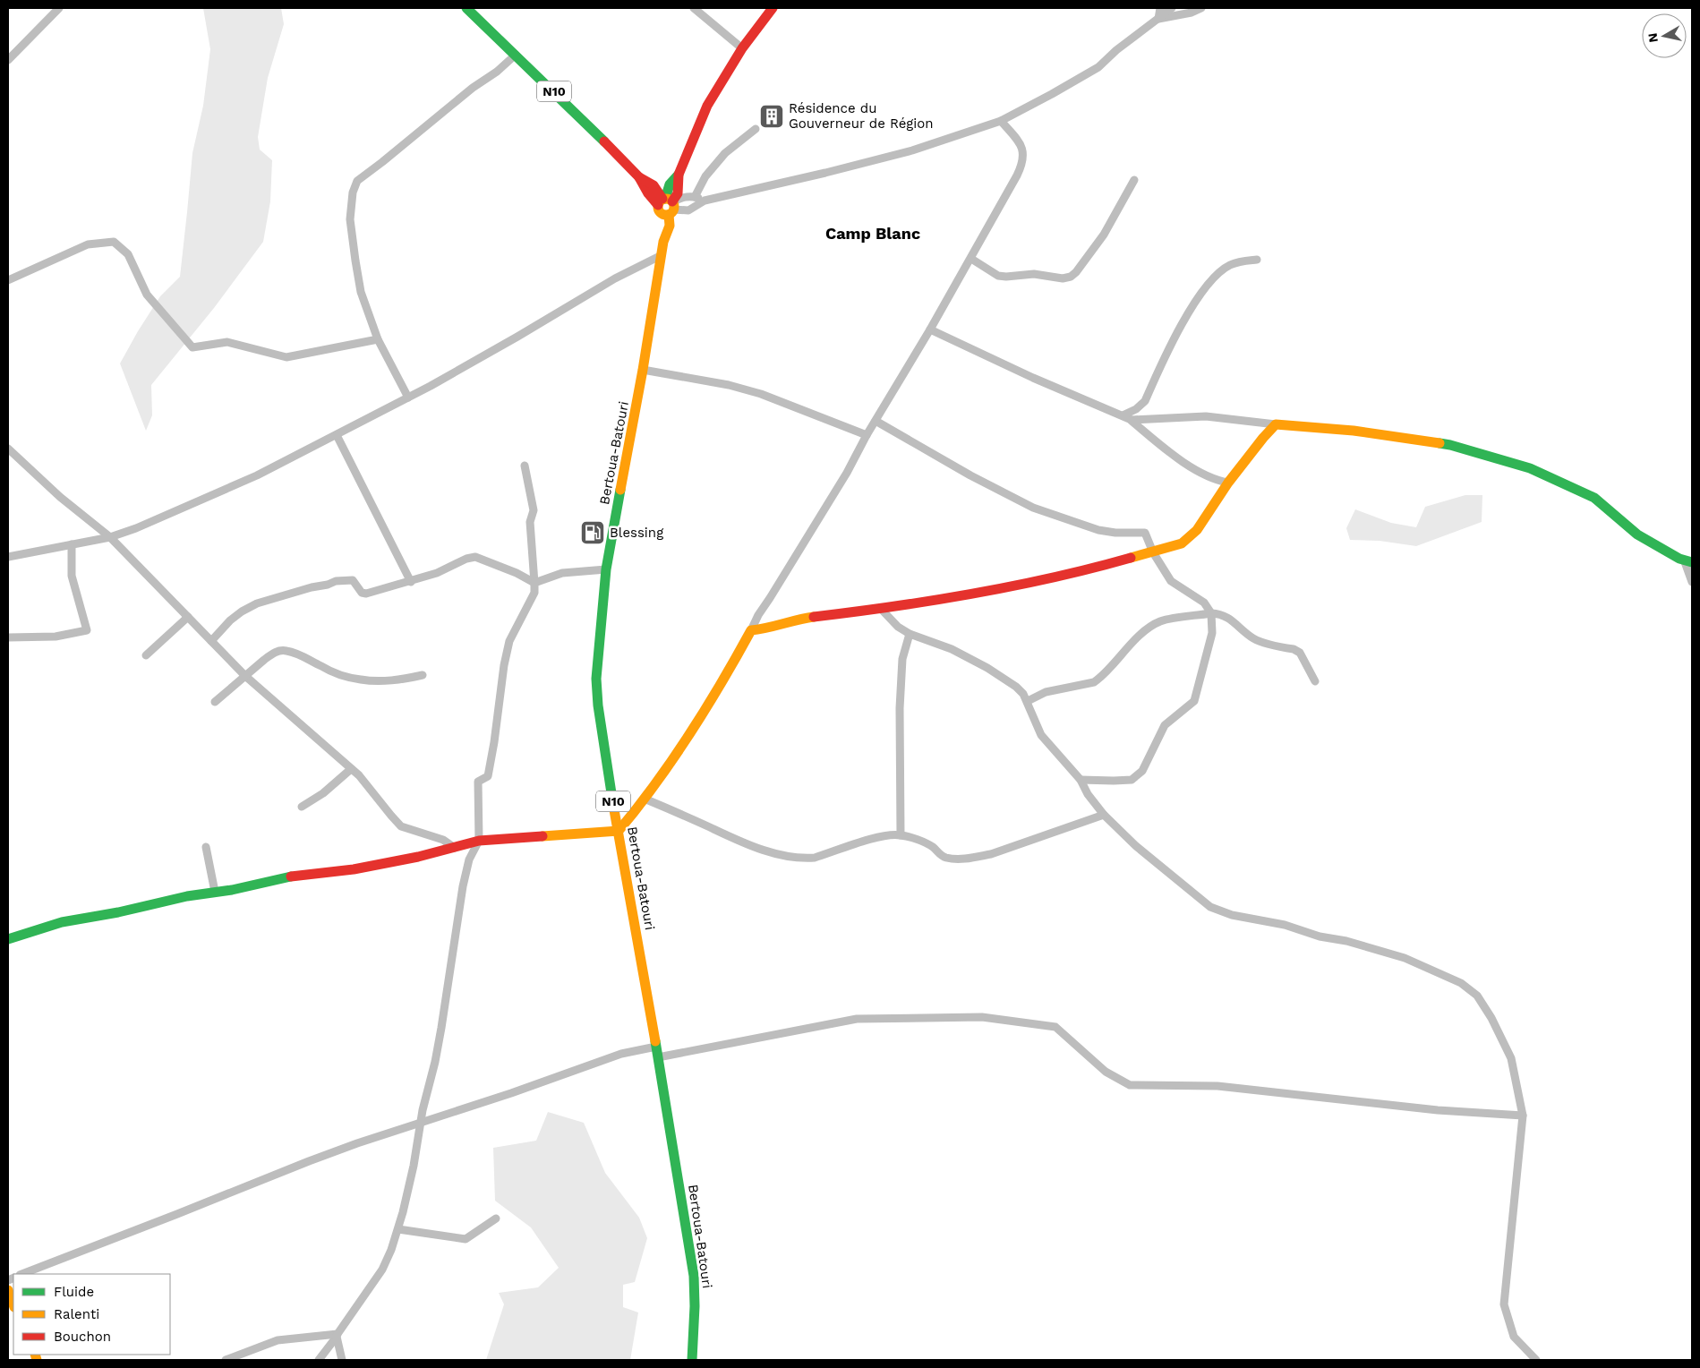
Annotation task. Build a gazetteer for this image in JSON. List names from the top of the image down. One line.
{"streets":{"main road":["N10","Bertoua-Batouri"]},"crossings":[["N10","Bertoua-Batouri"]],"districts":["Camp Blanc"],"places":{"building":["Résidence du Gouverneur de Région"],"fuel station":["Blessing"]},"legend":["Fluide","Ralenti","Bouchon"],"north":"left"}
